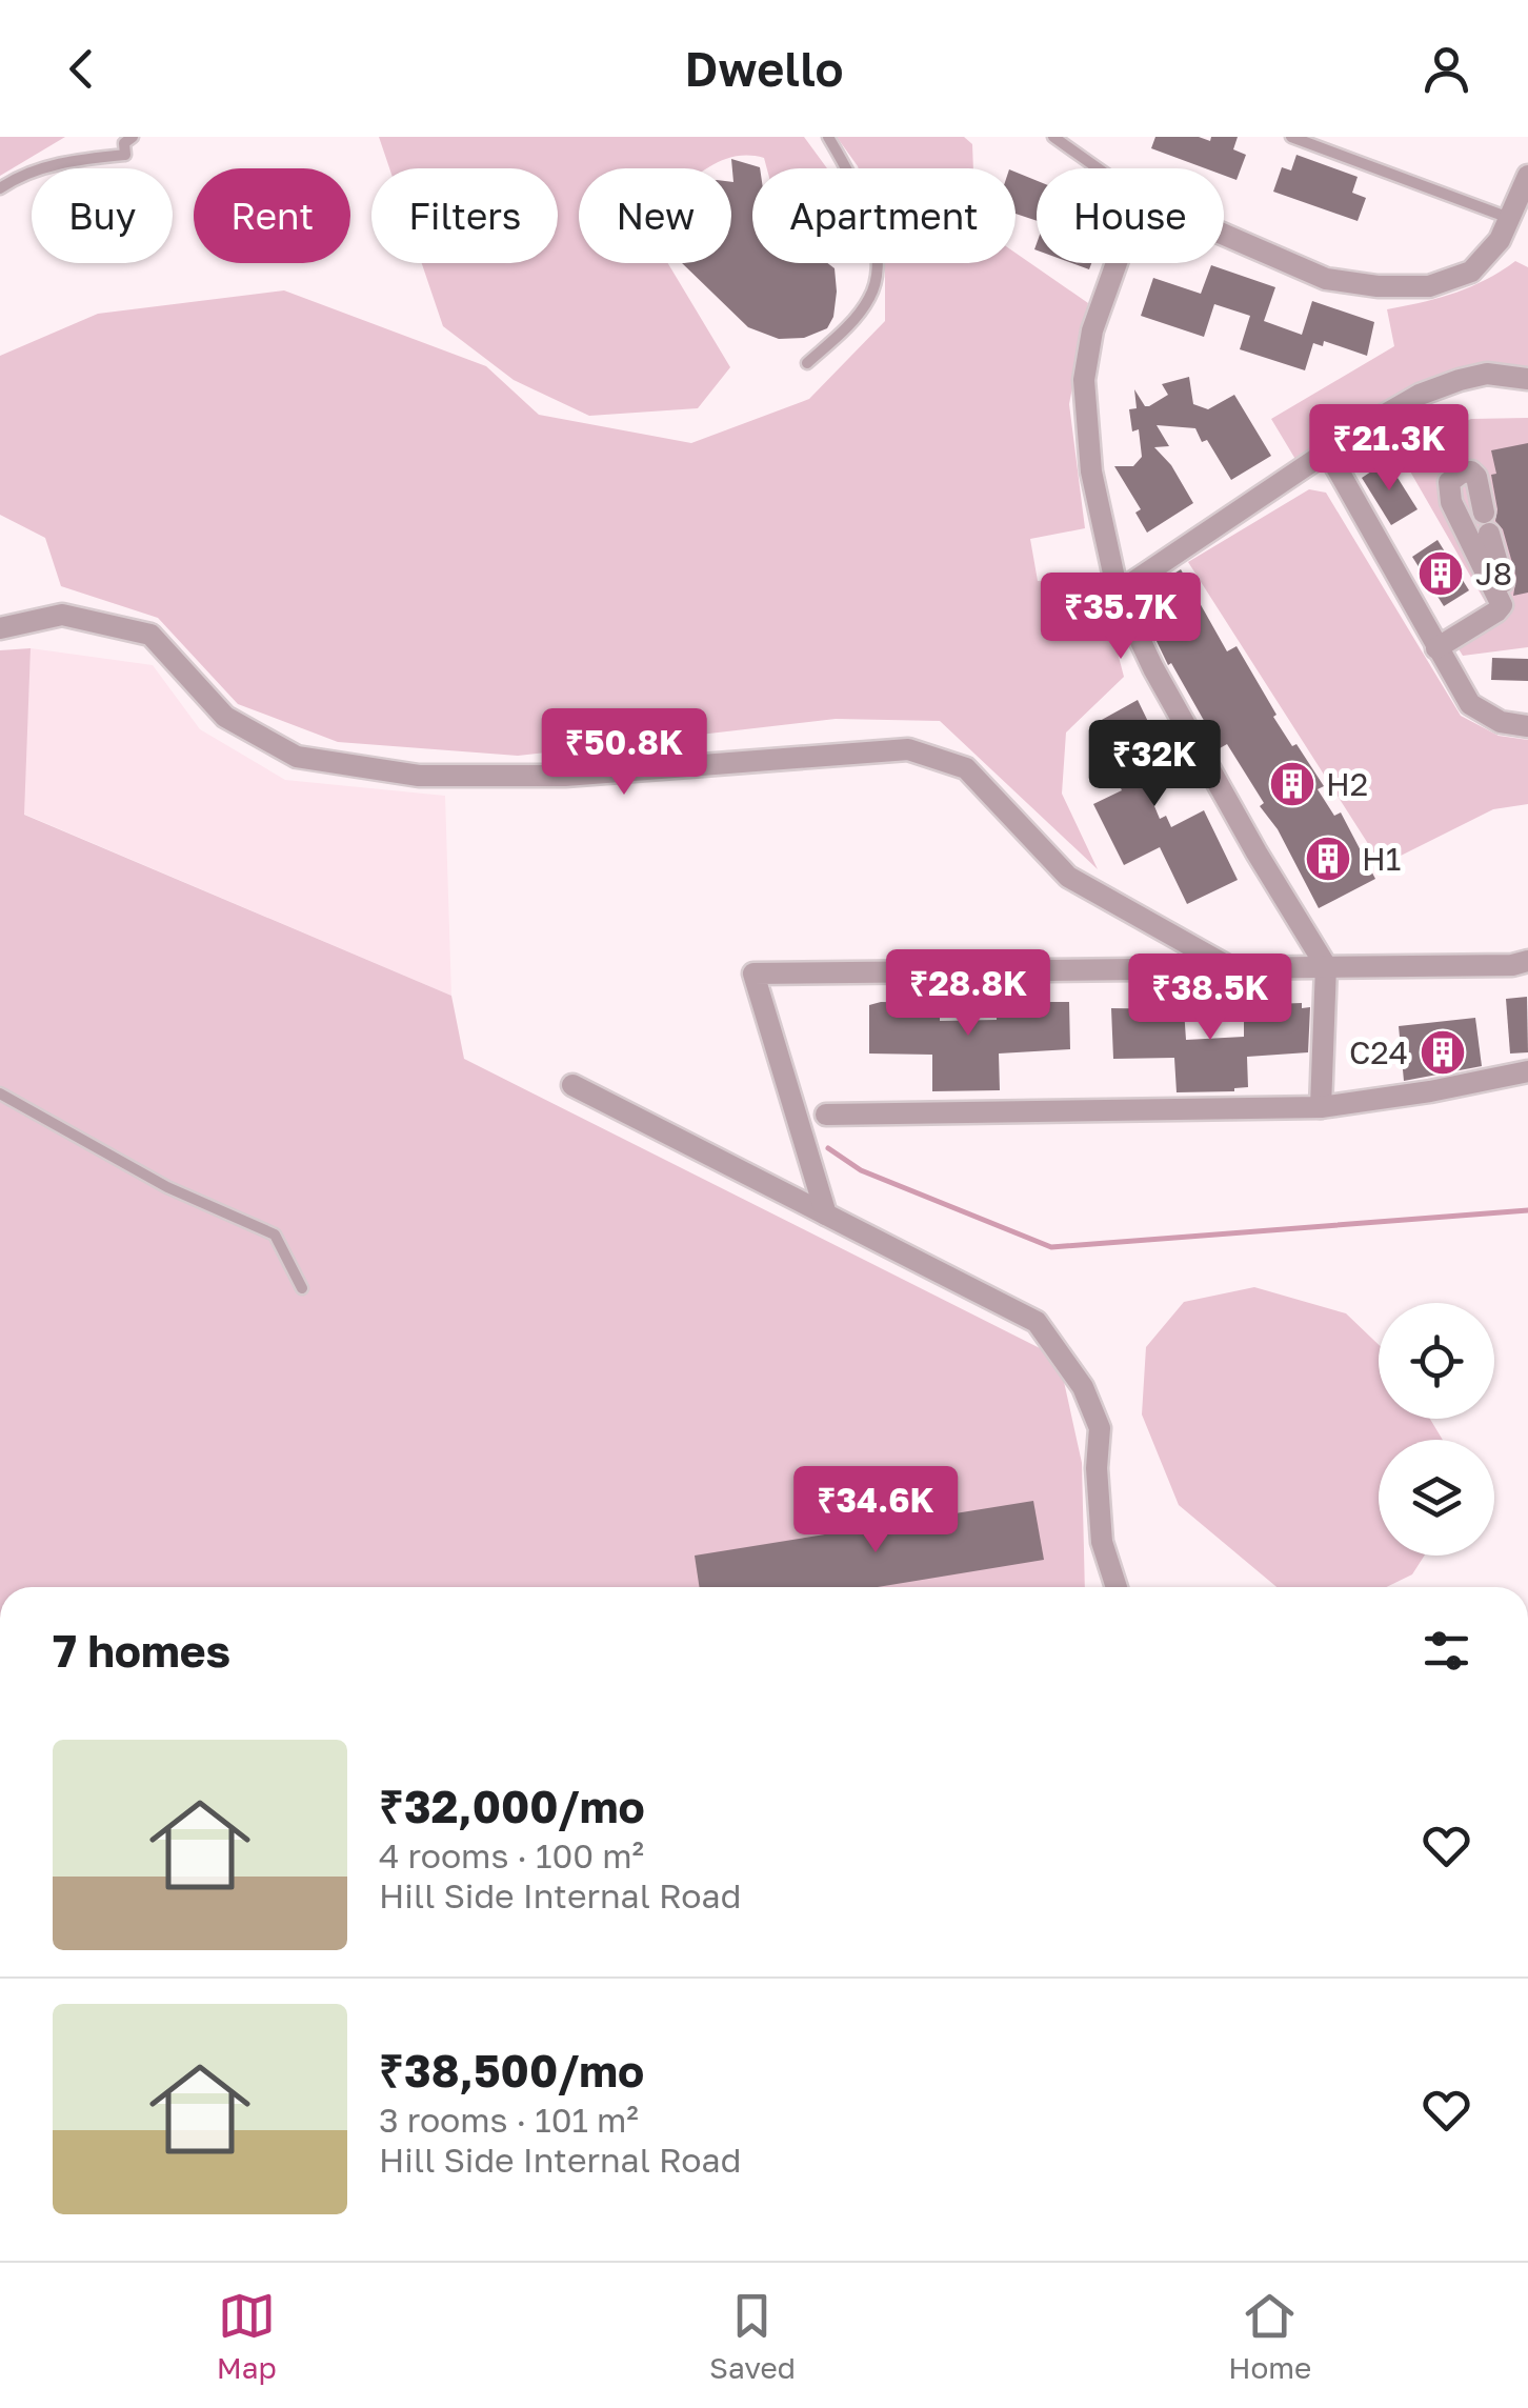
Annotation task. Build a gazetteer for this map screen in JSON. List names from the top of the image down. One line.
{"places":{"building":["J8","H2","H1","C24"]},"page":{"header":"Dwello","chip":["Buy","Rent","Filters","New","Apartment","House"],"price":["₹21.3K","₹35.7K","₹50.8K","₹32K","₹28.8K","₹38.5K","₹34.6K"],"heading":"7 homes","list":[{"name":"₹32,000/mo","note":"4 rooms · 100 m² · Hill Side Internal Road"},{"name":"₹38,500/mo","note":"3 rooms · 101 m² · Hill Side Internal Road"}],"tabs":["Map","Saved","Home"]}}
